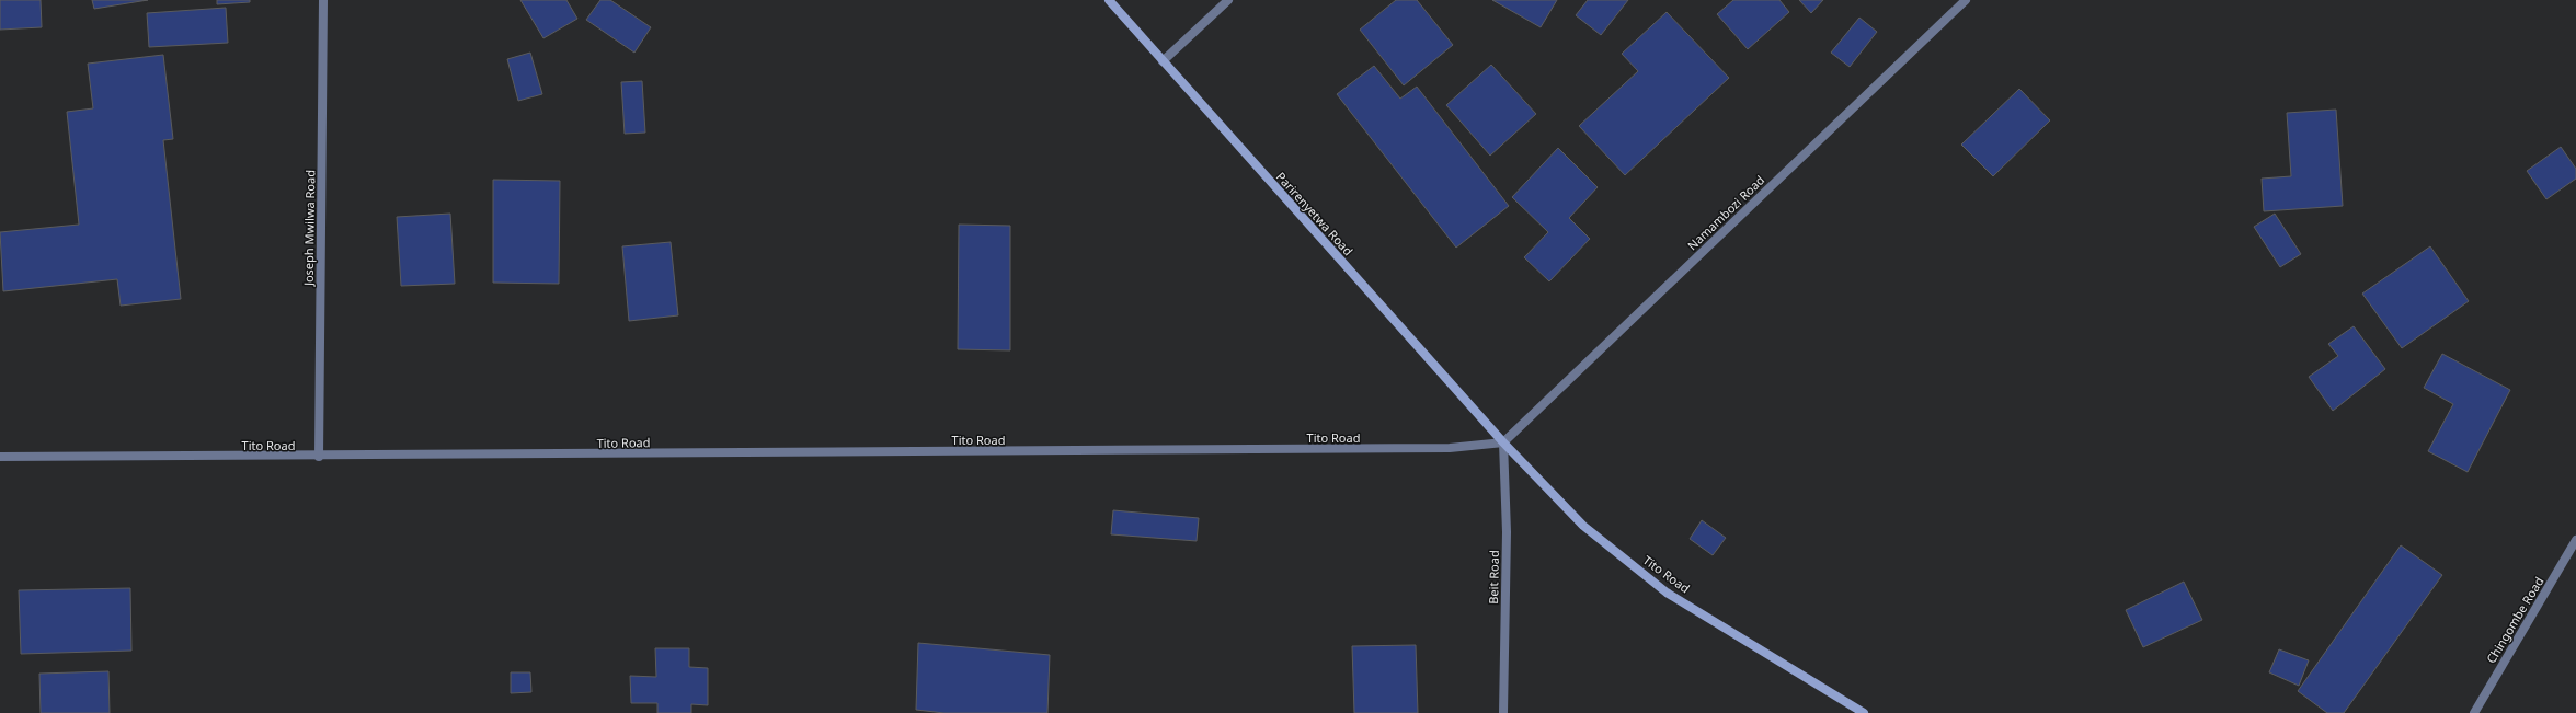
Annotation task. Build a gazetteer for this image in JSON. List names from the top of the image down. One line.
{"streets":{"main road":["Parirenyetwa Road","Tito Road"],"street":["Namambozi Road","Joseph Mwilwa Road","Beit Road","Chingombe Road"]},"crossings":[["Namambozi Road","Parirenyetwa Road"],["Namambozi Road","Tito Road"],["Namambozi Road","Beit Road"],["Parirenyetwa Road","Tito Road"],["Parirenyetwa Road","Beit Road"],["Joseph Mwilwa Road","Tito Road"],["Tito Road","Beit Road"]]}
